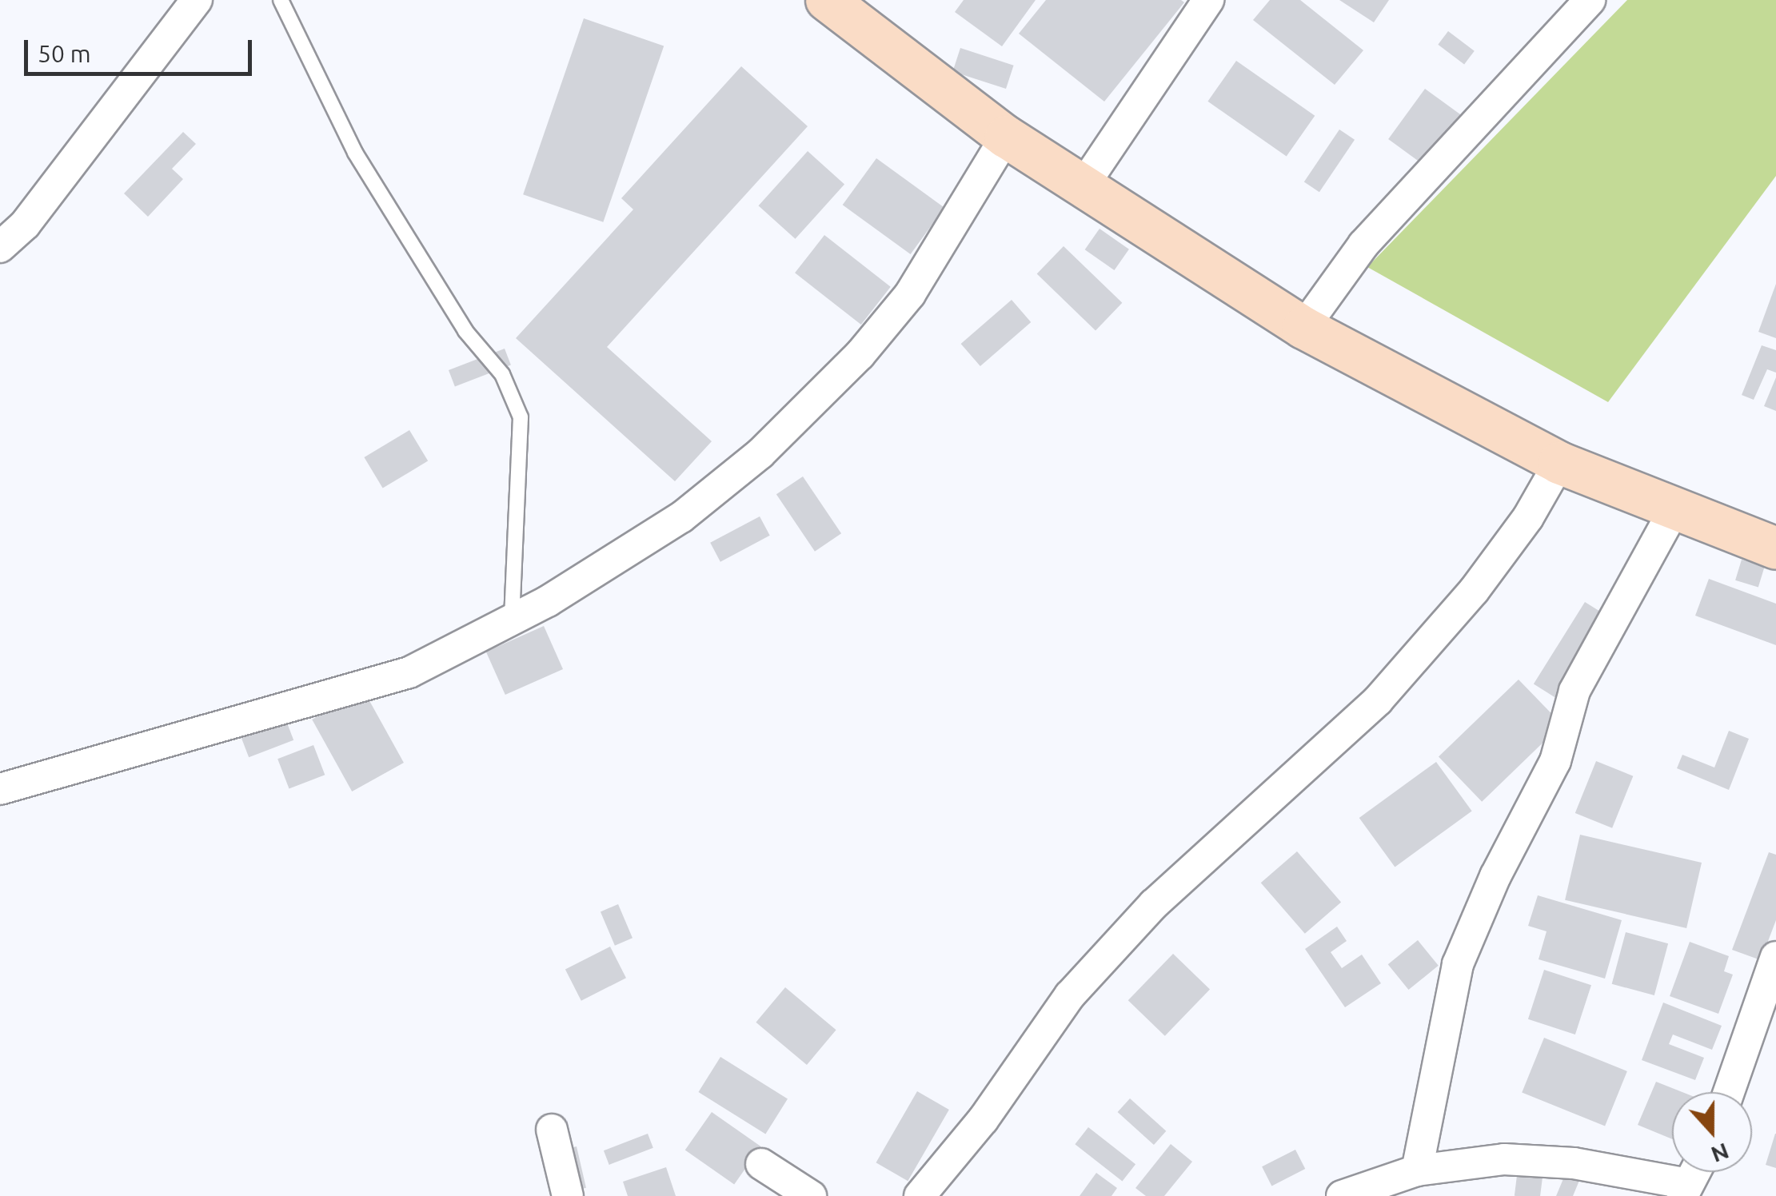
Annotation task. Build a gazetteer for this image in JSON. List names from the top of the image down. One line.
{"scale_bar":"50 m","north":"bottom"}
